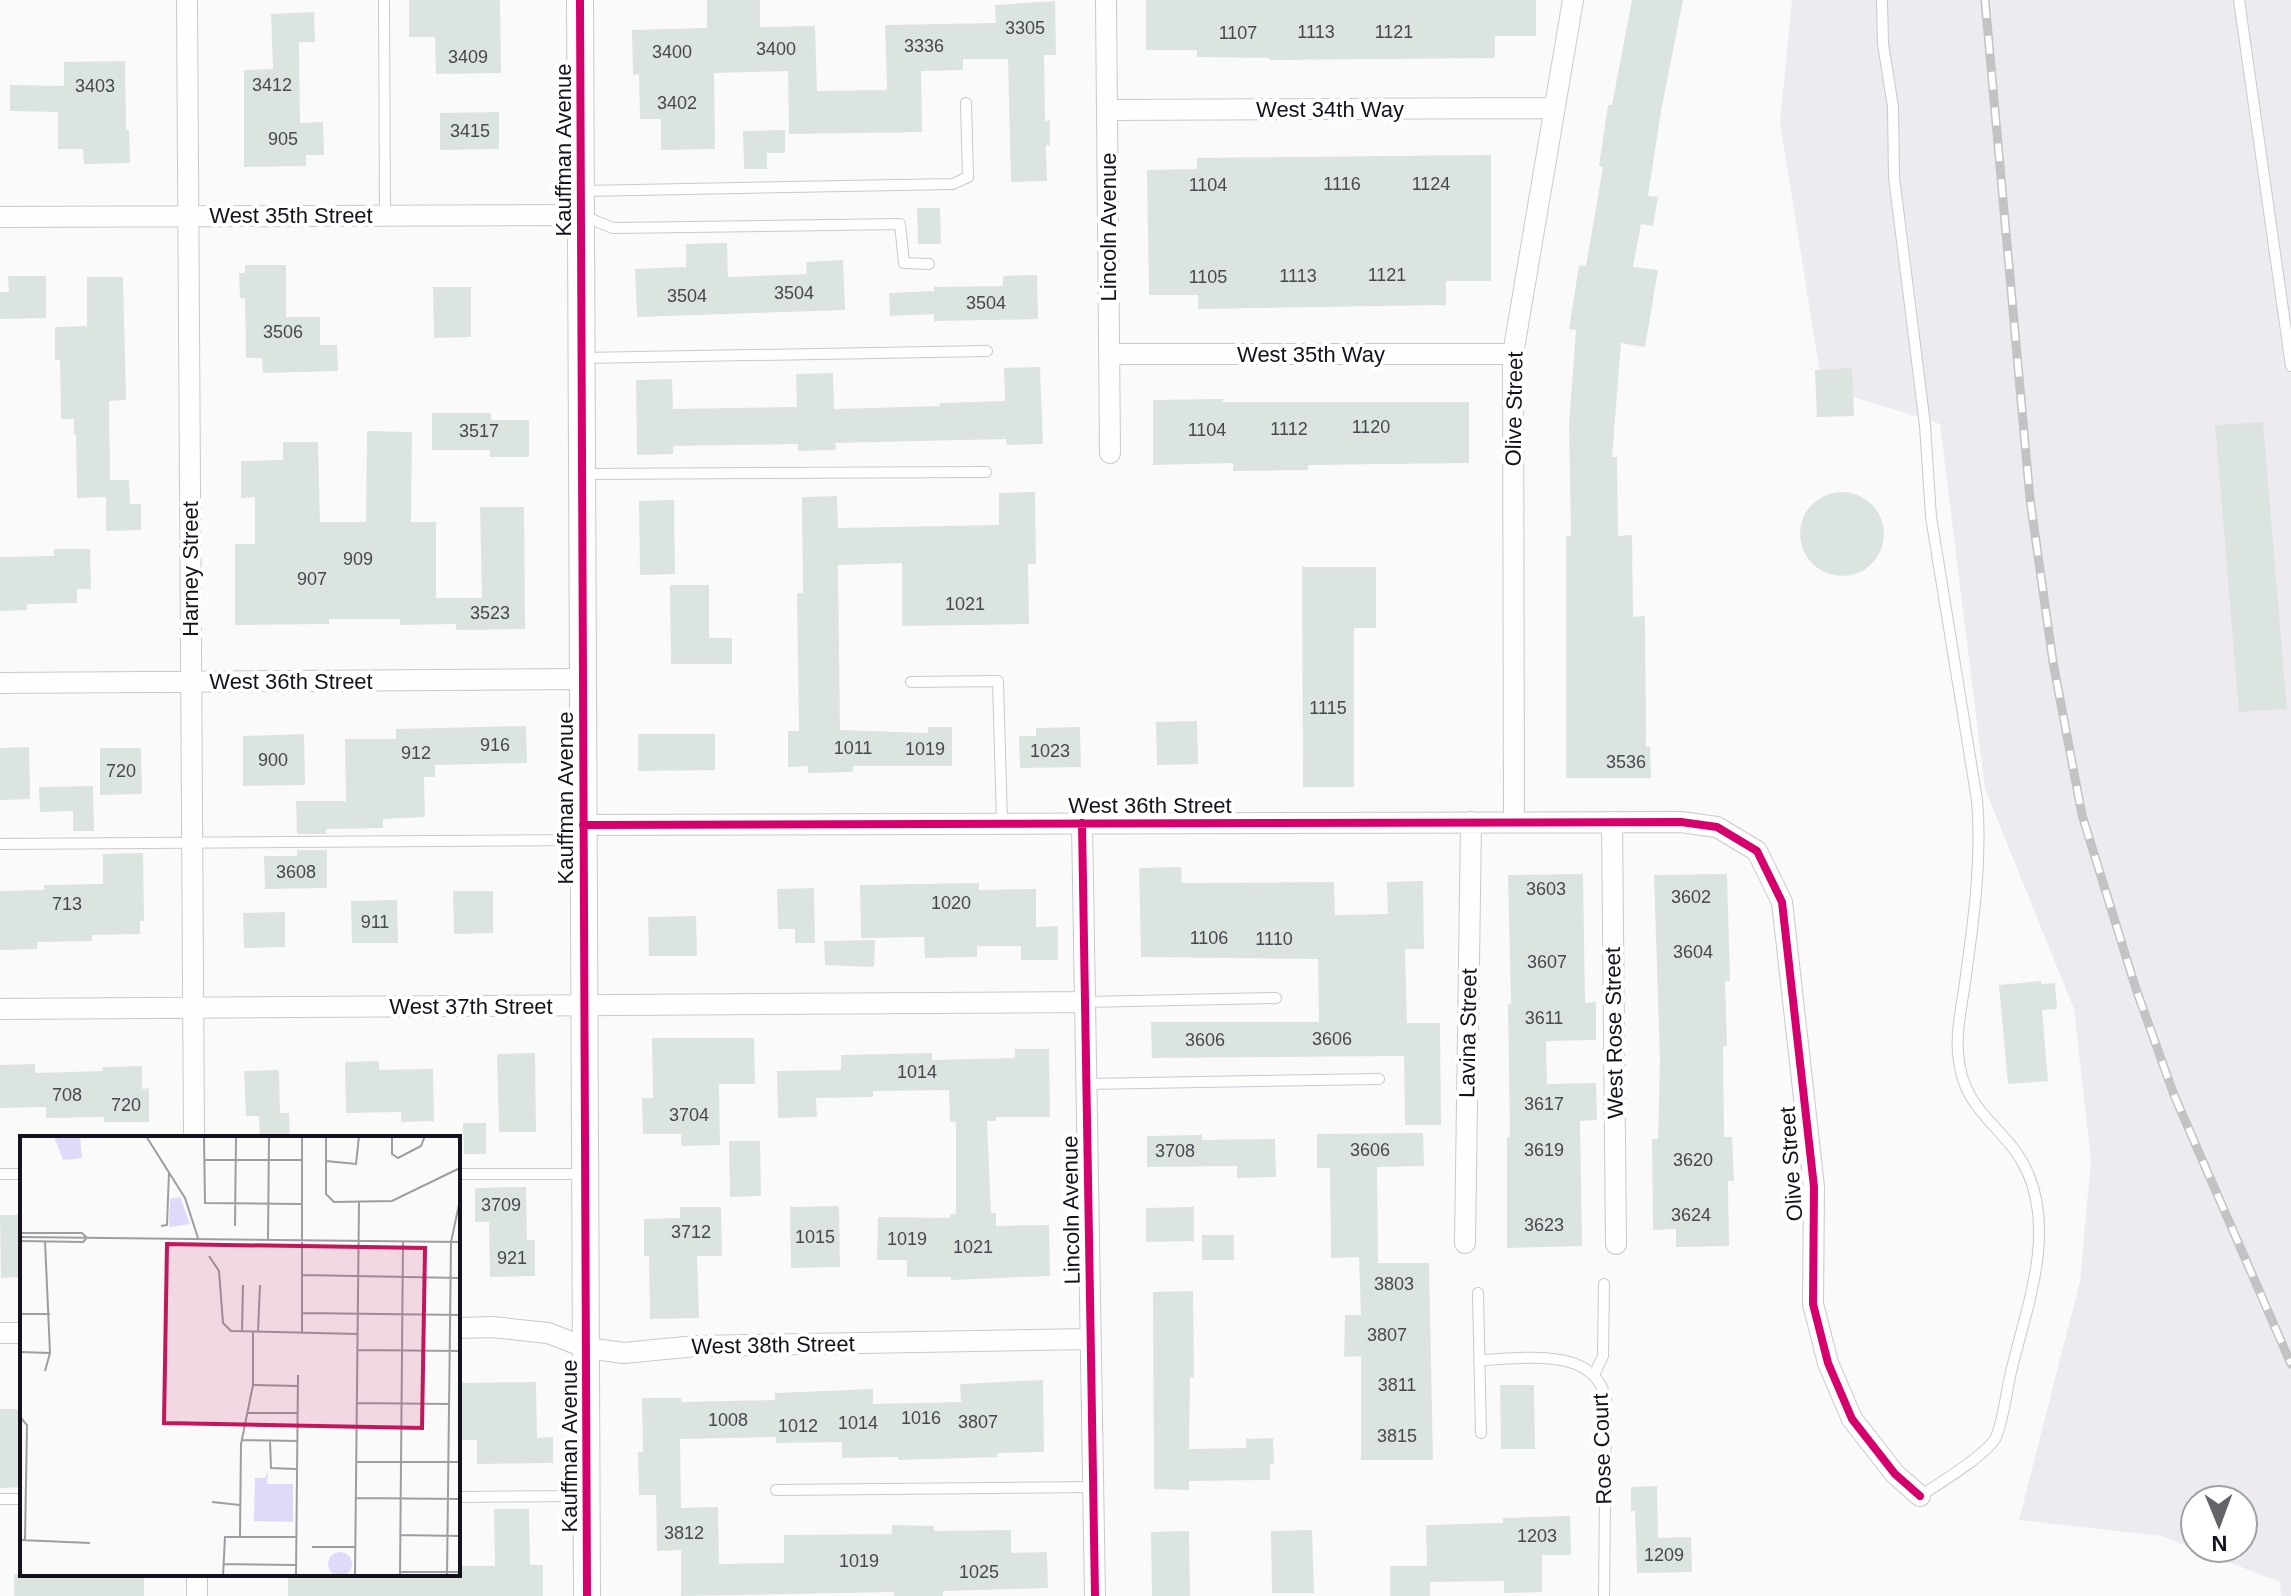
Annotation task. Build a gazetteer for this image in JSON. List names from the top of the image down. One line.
{"streets":{"street":["West 34th Way","Kauffman Avenue","West 35th Street","Lincoln Avenue","West 35th Way","Olive Street","Harney Street","West 36th Street","West 37th Street","Lavina Street","West Rose Street","West 38th Street"],"lane":["Rose Court"]},"crossings":[["West 34th Way","Lincoln Avenue"],["West 34th Way","Olive Street"],["Kauffman Avenue","West 35th Street"],["Kauffman Avenue","West 36th Street"],["Kauffman Avenue","West 37th Street"],["Kauffman Avenue","West 38th Street"],["West 35th Street","Harney Street"],["Lincoln Avenue","West 35th Way"],["Lincoln Avenue","West 36th Street"],["Lincoln Avenue","West 37th Street"],["Lincoln Avenue","West 38th Street"],["West 35th Way","Olive Street"],["Olive Street","West 36th Street"],["Harney Street","West 36th Street"],["Harney Street","West 37th Street"],["West 36th Street","Lavina Street"],["West 36th Street","West Rose Street"]],"house_numbers":["3305","1113","1121","1107","3336","3400","3400","3409","3412","3403","3402","3415","905","1116","1124","1104","1121","1113","1105","3504","3504","3504","3506","1120","1112","1104","3517","909","907","1021","3523","1115","916","1011","1019","1023","912","900","3536","720","3608","3603","3602","1020","713","911","1106","1110","3604","3607","3611","3606","3606","1014","708","3617","720","3704","3606","3619","3708","3620","3709","3624","3623","3712","1015","1019","1021","921","3803","3807","3811","1016","1008","3807","1014","1012","3815","3812","1203","1209","1019","1025"],"north":"bottom"}
